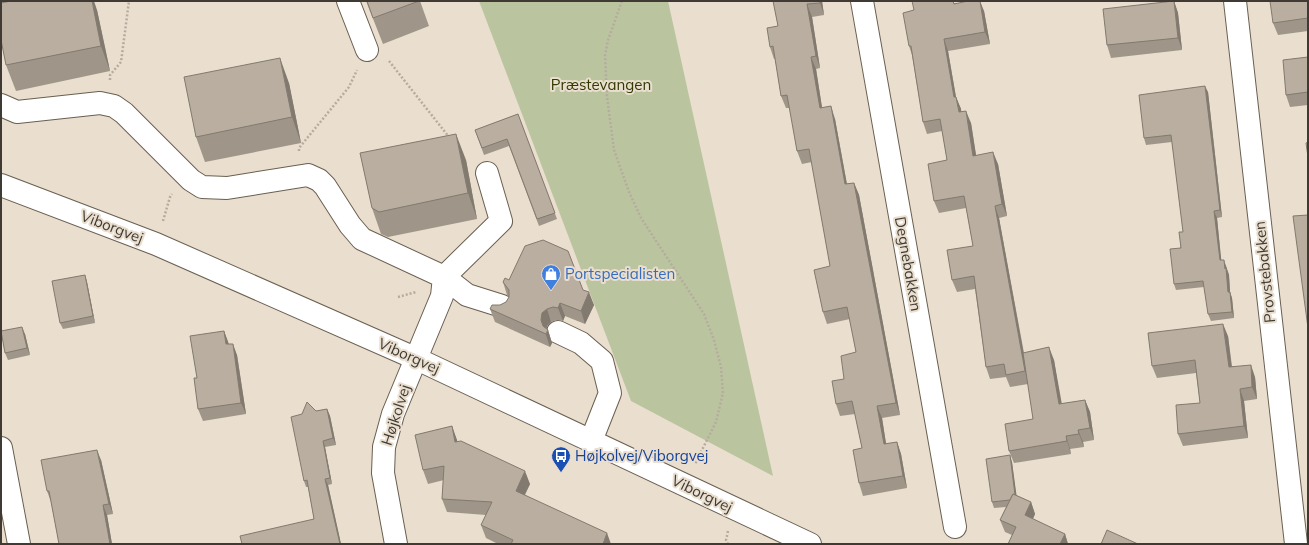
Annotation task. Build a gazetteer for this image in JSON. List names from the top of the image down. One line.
{"streets":{"street":["Viborgvej","Degnebakken","Provstebakken","Højkolvej"]},"crossings":[["Viborgvej","Højkolvej"]],"parks":["Præstevangen"],"places":{"shop":["Portspecialisten"],"bus stop":["Højkolvej/Viborgvej"]}}
